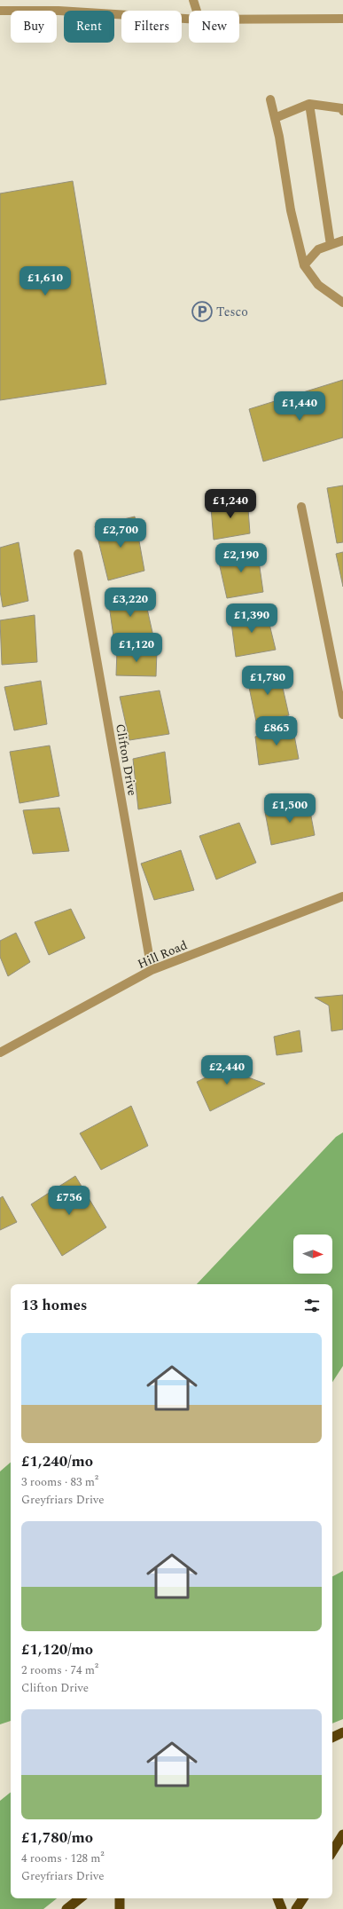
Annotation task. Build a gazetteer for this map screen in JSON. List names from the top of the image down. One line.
{"streets":{"street":["Clifton Drive","Hill Road"]},"crossings":[["Clifton Drive","Hill Road"]],"places":{"parking":["Tesco"]},"north":"right","page":{"chip":["Buy","Rent","Filters","New"],"price":["£1,610","£1,440","£1,240","£2,700","£2,190","£3,220","£1,390","£1,120","£1,780","£865","£1,500","£2,440","£756"],"heading":"13 homes","list":[{"name":"£1,240/mo","note":"3 rooms · 83 m² · Greyfriars Drive"},{"name":"£1,120/mo","note":"2 rooms · 74 m² · Clifton Drive"},{"name":"£1,780/mo","note":"4 rooms · 128 m² · Greyfriars Drive"}]}}
